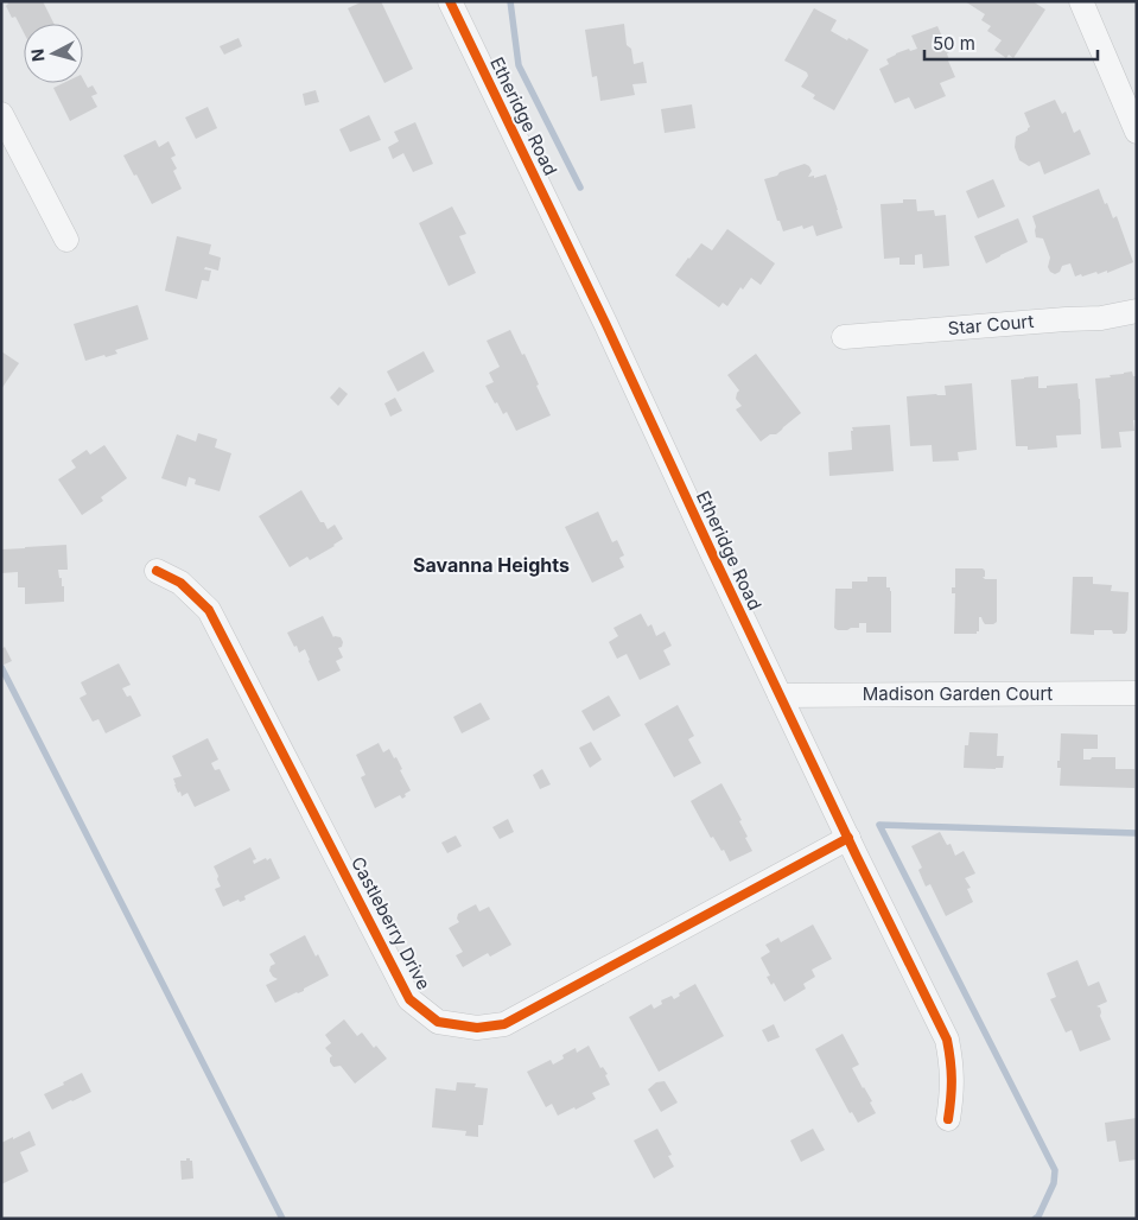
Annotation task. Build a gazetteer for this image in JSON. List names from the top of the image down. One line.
{"streets":{"street":["Etheridge Road","Star Court","Madison Garden Court","Castleberry Drive"]},"crossings":[["Etheridge Road","Madison Garden Court"],["Etheridge Road","Castleberry Drive"]],"districts":["Savanna Heights"],"scale_bar":"50 m","north":"left"}
